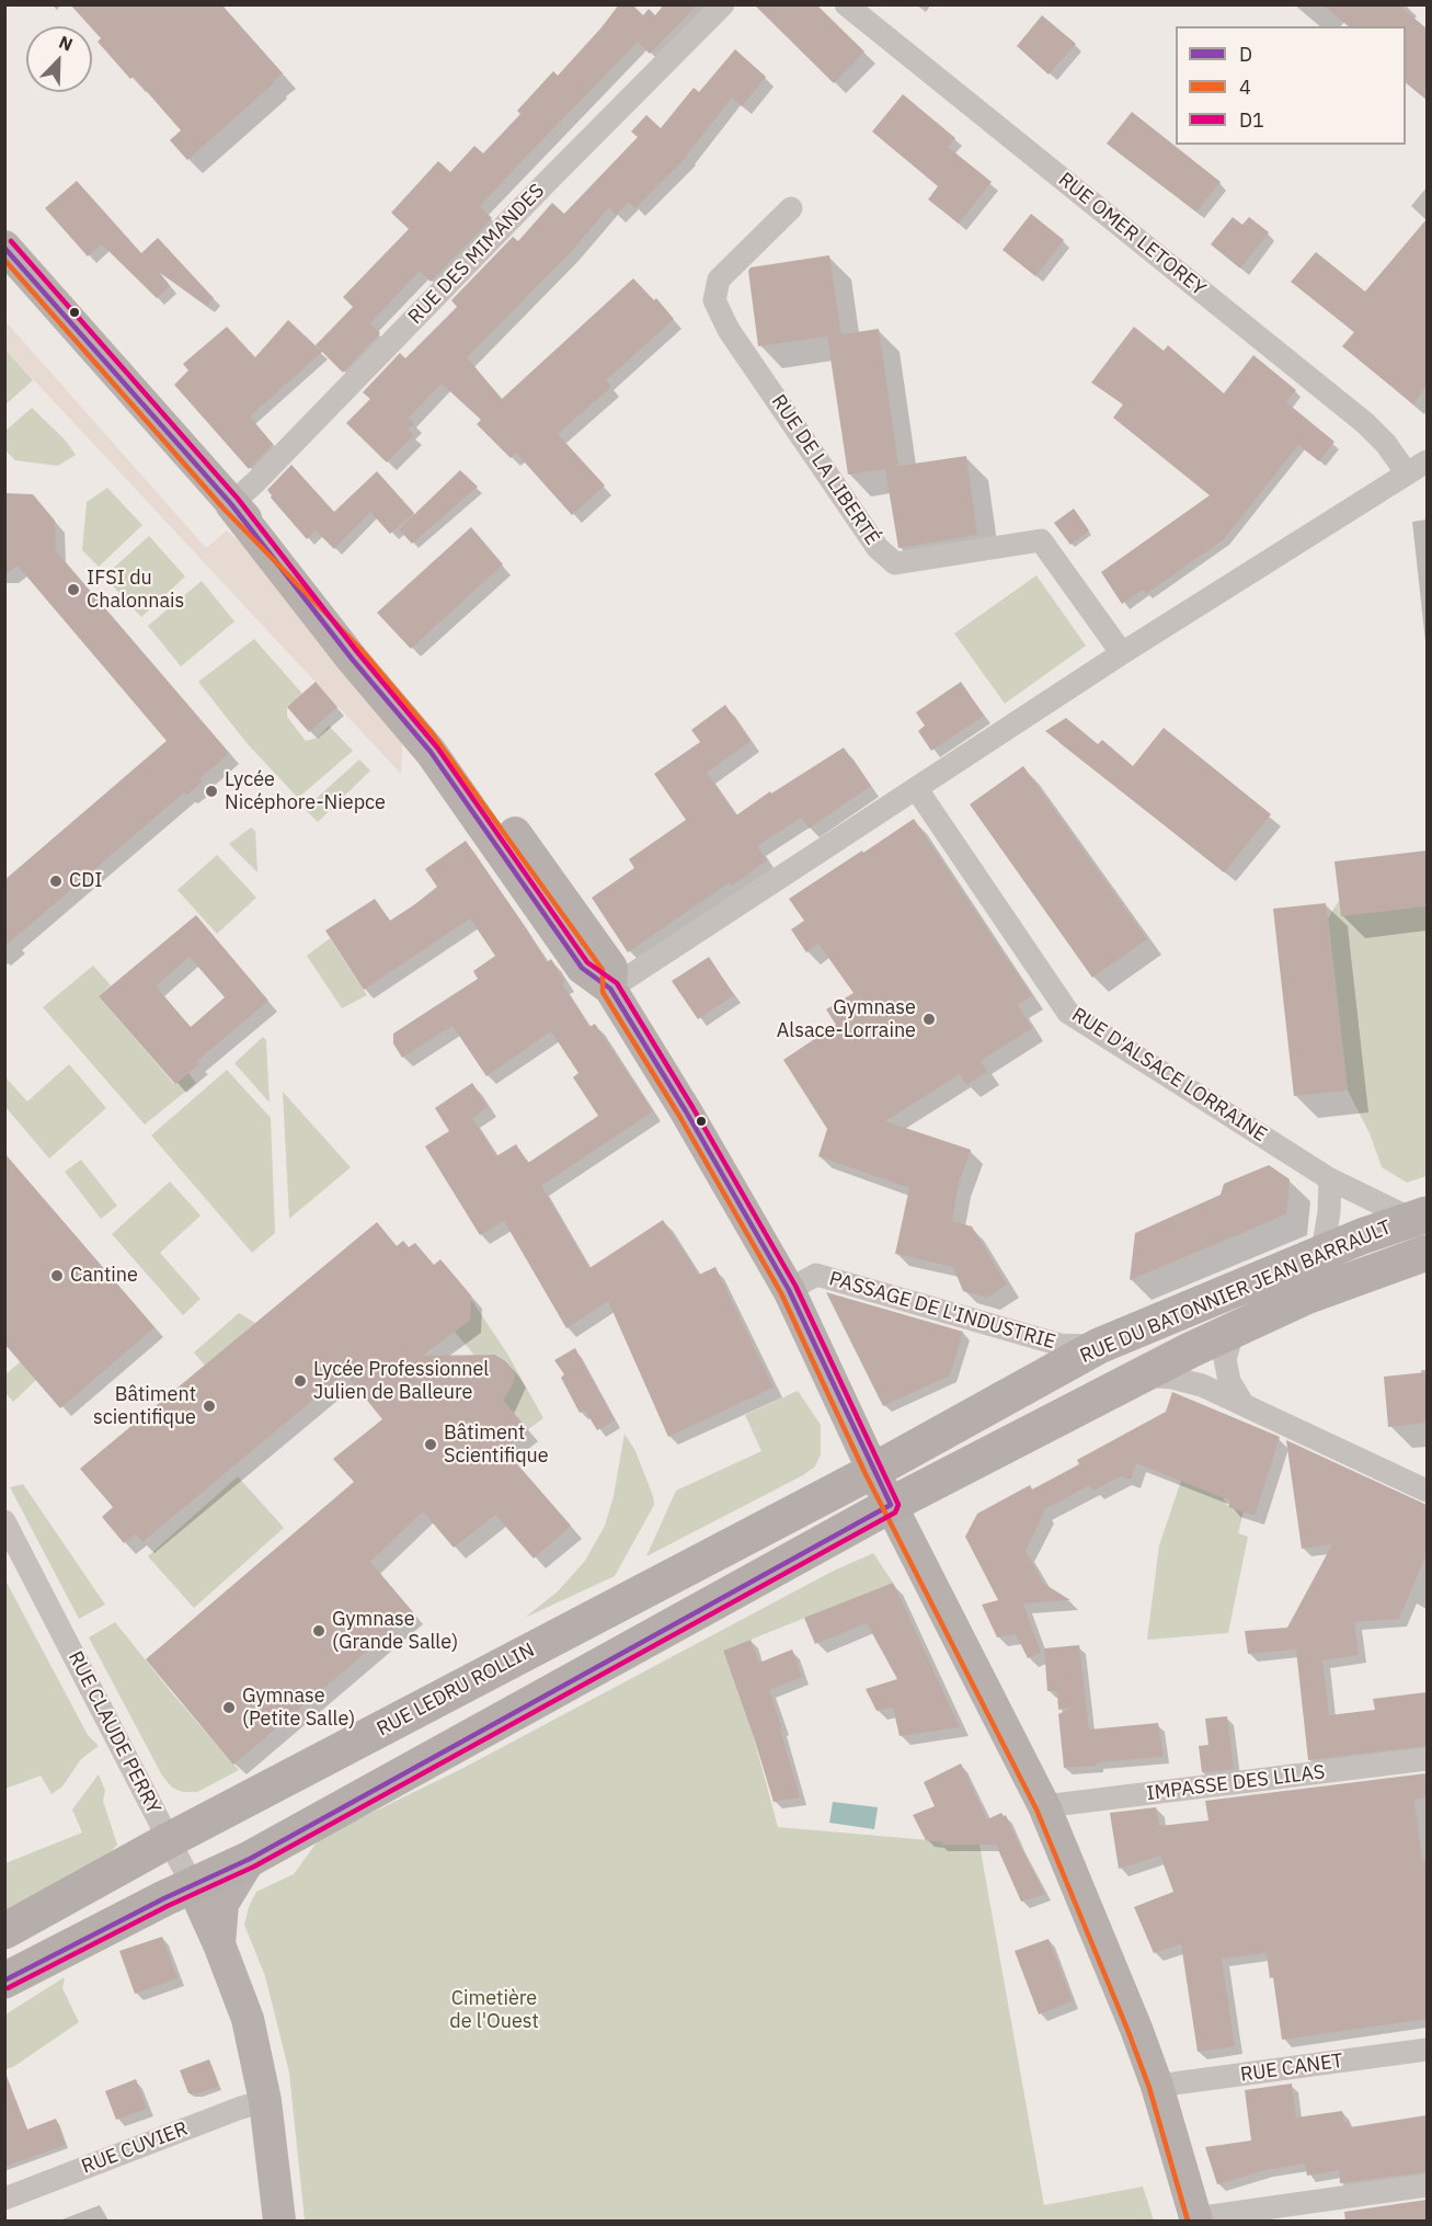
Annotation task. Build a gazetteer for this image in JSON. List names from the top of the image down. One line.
{"streets":{"main road":["RUE DU BATONNIER JEAN BARRAULT","RUE LEDRU ROLLIN","RUE CLAUDE PERRY"],"street":["RUE OMER LETOREY","RUE DES MIMANDES","RUE DE LA LIBERTÉ","RUE D'ALSACE LORRAINE","PASSAGE DE L'INDUSTRIE","IMPASSE DES LILAS","RUE CANET","RUE CUVIER"]},"crossings":[["RUE D'ALSACE LORRAINE","RUE DU BATONNIER JEAN BARRAULT"],["RUE DU BATONNIER JEAN BARRAULT","PASSAGE DE L'INDUSTRIE"],["RUE DU BATONNIER JEAN BARRAULT","RUE LEDRU ROLLIN"],["RUE LEDRU ROLLIN","RUE CLAUDE PERRY"],["RUE CLAUDE PERRY","RUE CUVIER"]],"parks":["Cimetière de l'Ouest"],"places":["IFSI du Chalonnais","Lycée Nicéphore-Niepce","CDI","Gymnase Alsace-Lorraine","Cantine","Lycée Professionnel Julien de Balleure","Bâtiment scientifique","Bâtiment Scientifique","Gymnase (Grande Salle)","Gymnase (Petite Salle)"],"lines":["transit line D1","transit line D","transit line 4"],"legend":["D","4","D1"],"north":"top right"}
